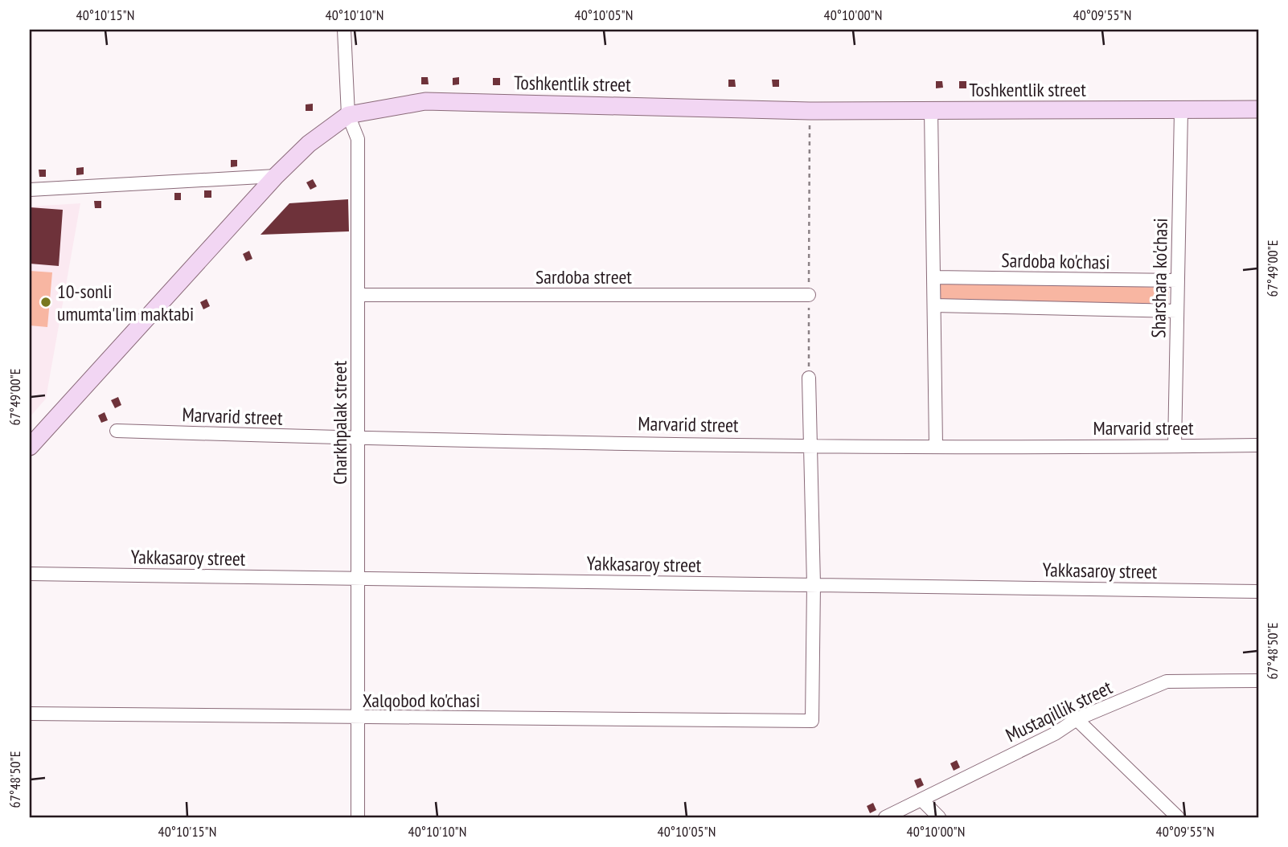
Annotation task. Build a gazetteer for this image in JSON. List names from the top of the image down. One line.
{"streets":{"main road":["Toshkentlik street"],"street":["Sardoba ko'chasi","Sardoba street","Sharshara ko'chasi","Marvarid street","Charkhpalak street","Yakkasaroy street","Xalqobod ko'chasi","Mustaqillik street"]},"crossings":[["Toshkentlik street","Sharshara ko'chasi"],["Toshkentlik street","Charkhpalak street"],["Sardoba ko'chasi","Sharshara ko'chasi"],["Sardoba street","Charkhpalak street"],["Sharshara ko'chasi","Marvarid street"],["Marvarid street","Charkhpalak street"],["Charkhpalak street","Yakkasaroy street"],["Charkhpalak street","Xalqobod ko'chasi"],["Yakkasaroy street","Xalqobod ko'chasi"]],"places":["10-sonli umumta'lim maktabi"],"coordinates":["40°10'15\"N","40°10'10\"N","40°10'05\"N","40°10'00\"N","40°09'55\"N","67°49'00\"E","67°48'50\"E"]}
